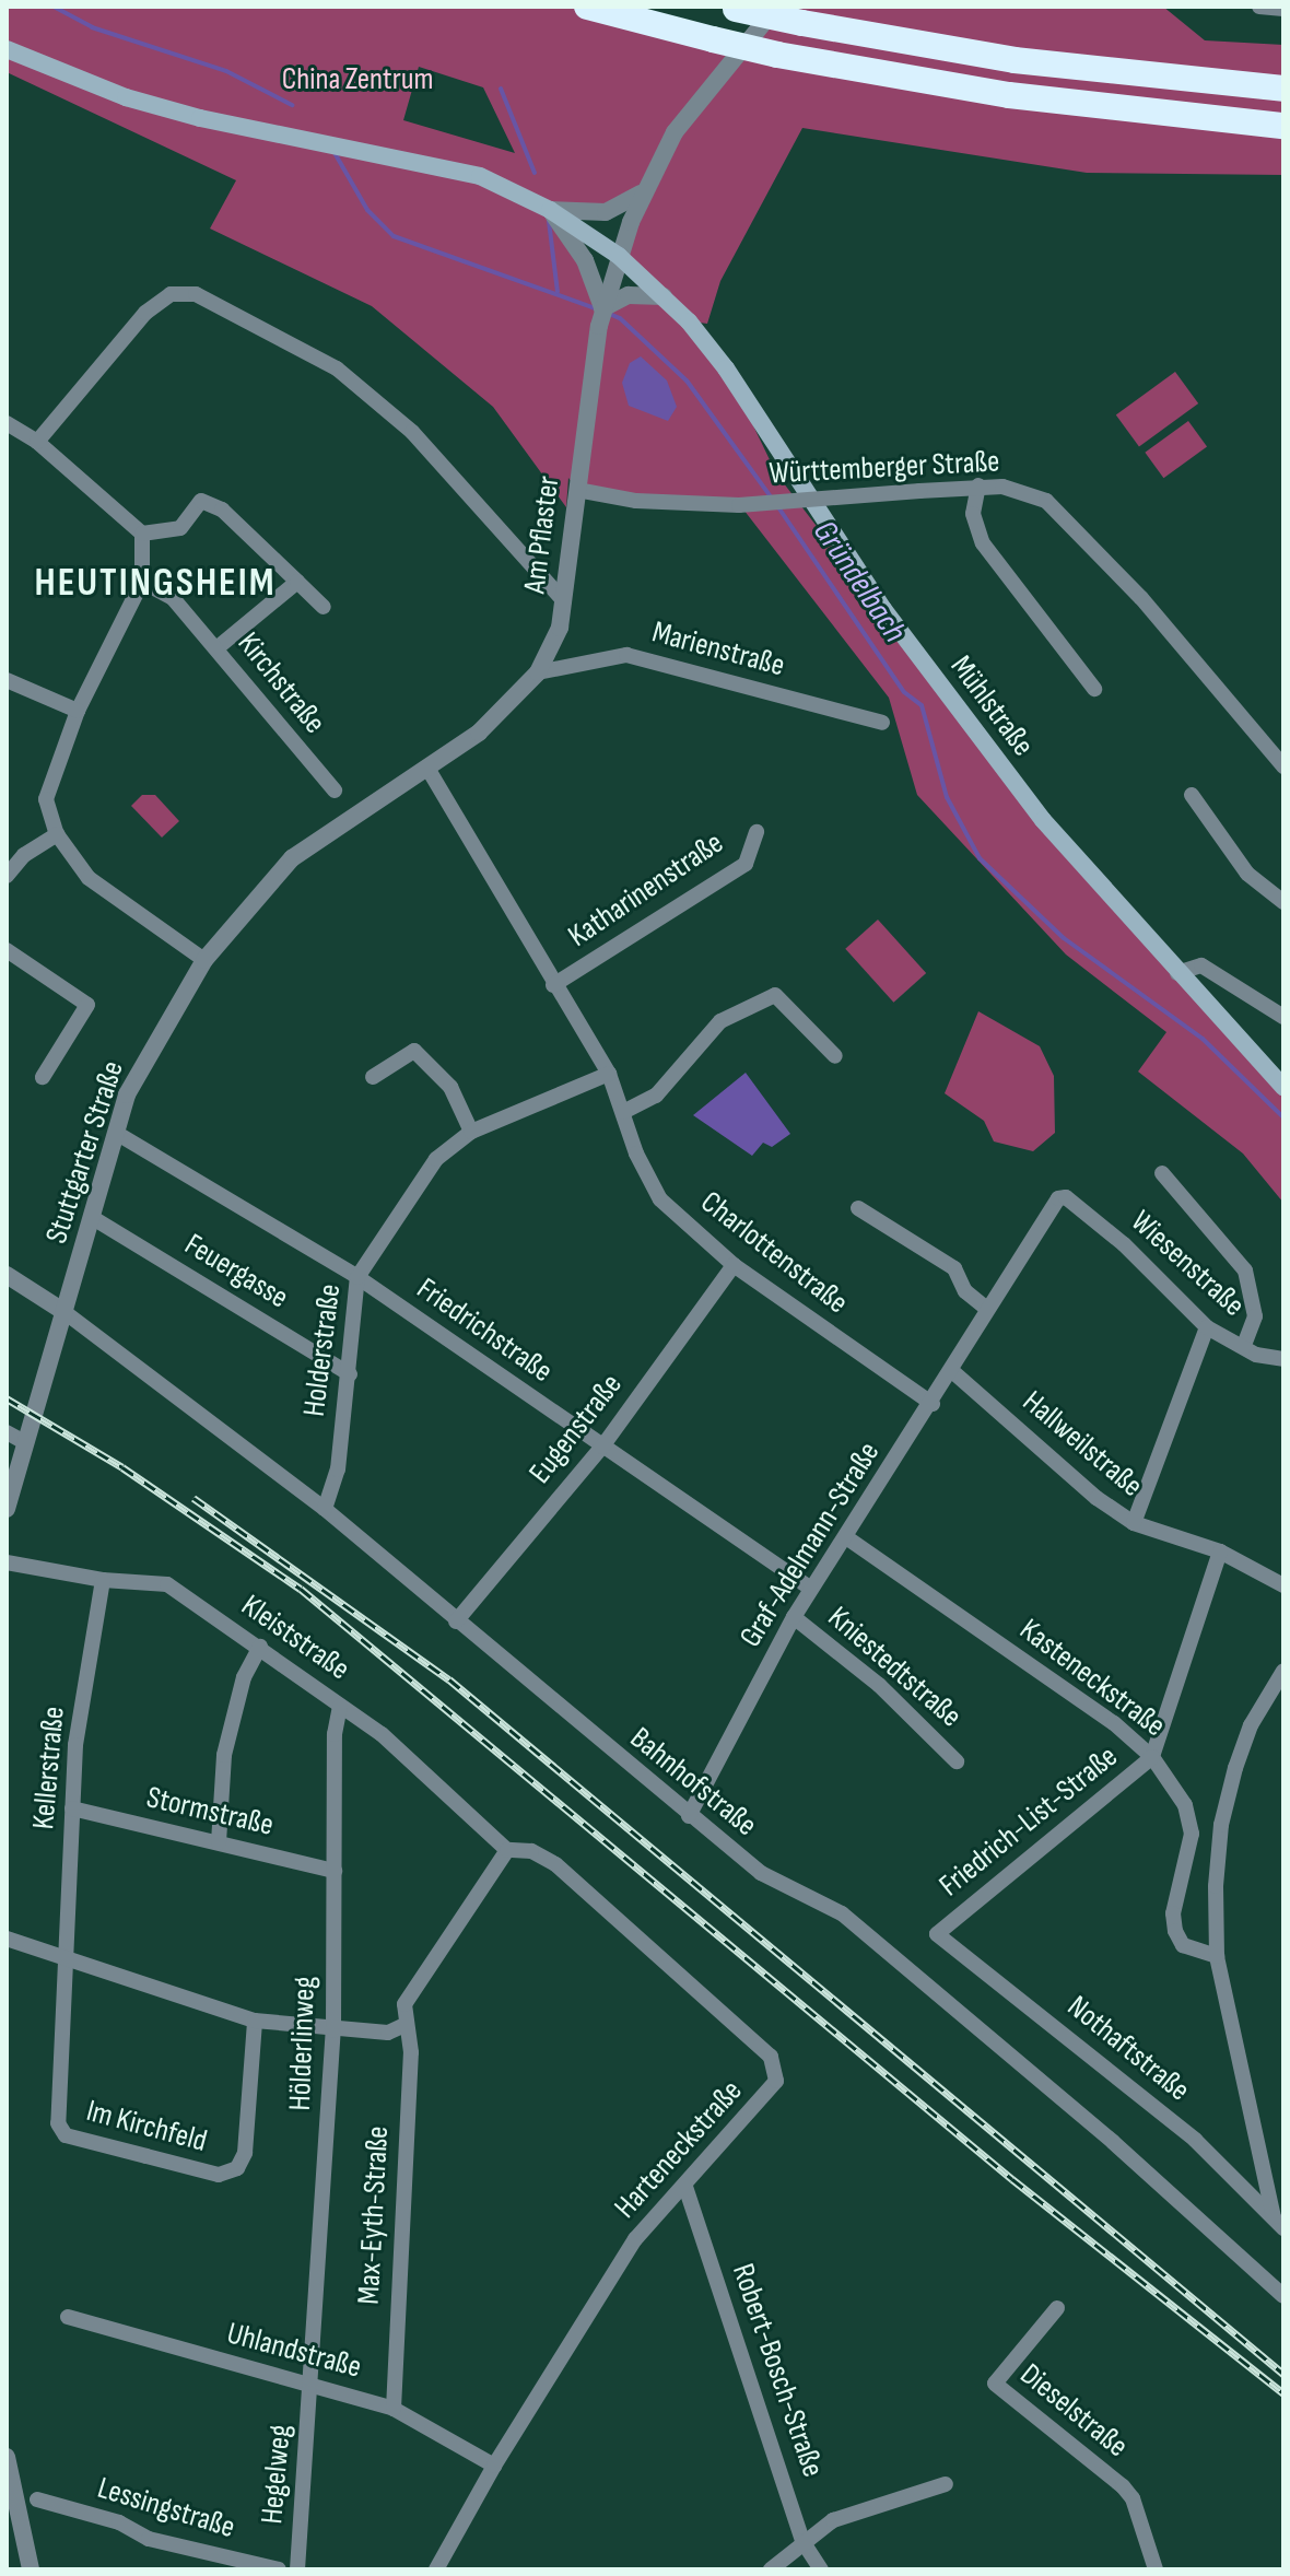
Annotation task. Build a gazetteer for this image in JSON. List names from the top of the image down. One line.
{"streets":{"main road":["Mühlstraße"],"street":["Württemberger Straße","Am Pflaster","Marienstraße","Kirchstraße","Katharinenstraße","Stuttgarter Straße","Charlottenstraße","Wiesenstraße","Feuergasse","Friedrichstraße","Holderstraße","Eugenstraße","Hallweilstraße","Graf-Adelmann-Straße","Kleiststraße","Kniestedtstraße","Kasteneckstraße","Kellerstraße","Bahnhofstraße","Stormstraße","Friedrich-List-Straße","Hölderlinweg","Nothaftstraße","Im Kirchfeld","Harteneckstraße","Max-Eyth-Straße","Uhlandstraße","Robert-Bosch-Straße","Dieselstraße","Hegelweg","Lessingstraße"]},"crossings":[["Württemberger Straße","Am Pflaster"],["Am Pflaster","Marienstraße"],["Am Pflaster","Mühlstraße"],["Am Pflaster","Stuttgarter Straße"],["Am Pflaster","Charlottenstraße"],["Katharinenstraße","Charlottenstraße"],["Stuttgarter Straße","Charlottenstraße"],["Stuttgarter Straße","Feuergasse"],["Stuttgarter Straße","Friedrichstraße"],["Stuttgarter Straße","Bahnhofstraße"],["Charlottenstraße","Holderstraße"],["Charlottenstraße","Eugenstraße"],["Charlottenstraße","Graf-Adelmann-Straße"],["Wiesenstraße","Graf-Adelmann-Straße"],["Feuergasse","Holderstraße"],["Friedrichstraße","Holderstraße"],["Friedrichstraße","Eugenstraße"],["Friedrichstraße","Graf-Adelmann-Straße"],["Holderstraße","Bahnhofstraße"],["Eugenstraße","Bahnhofstraße"],["Hallweilstraße","Graf-Adelmann-Straße"],["Hallweilstraße","Friedrich-List-Straße"],["Graf-Adelmann-Straße","Kniestedtstraße"],["Graf-Adelmann-Straße","Kasteneckstraße"],["Graf-Adelmann-Straße","Bahnhofstraße"],["Kleiststraße","Kellerstraße"],["Kleiststraße","Hölderlinweg"],["Kleiststraße","Harteneckstraße"],["Kleiststraße","Max-Eyth-Straße"],["Kasteneckstraße","Friedrich-List-Straße"],["Kellerstraße","Stormstraße"],["Kellerstraße","Im Kirchfeld"],["Stormstraße","Hölderlinweg"],["Friedrich-List-Straße","Nothaftstraße"],["Hölderlinweg","Uhlandstraße"],["Hölderlinweg","Hegelweg"],["Harteneckstraße","Max-Eyth-Straße"],["Harteneckstraße","Uhlandstraße"],["Harteneckstraße","Robert-Bosch-Straße"],["Max-Eyth-Straße","Uhlandstraße"],["Uhlandstraße","Hegelweg"]],"districts":["HEUTINGSHEIM"],"water":["Gründelbach"],"parks":["China Zentrum"]}
